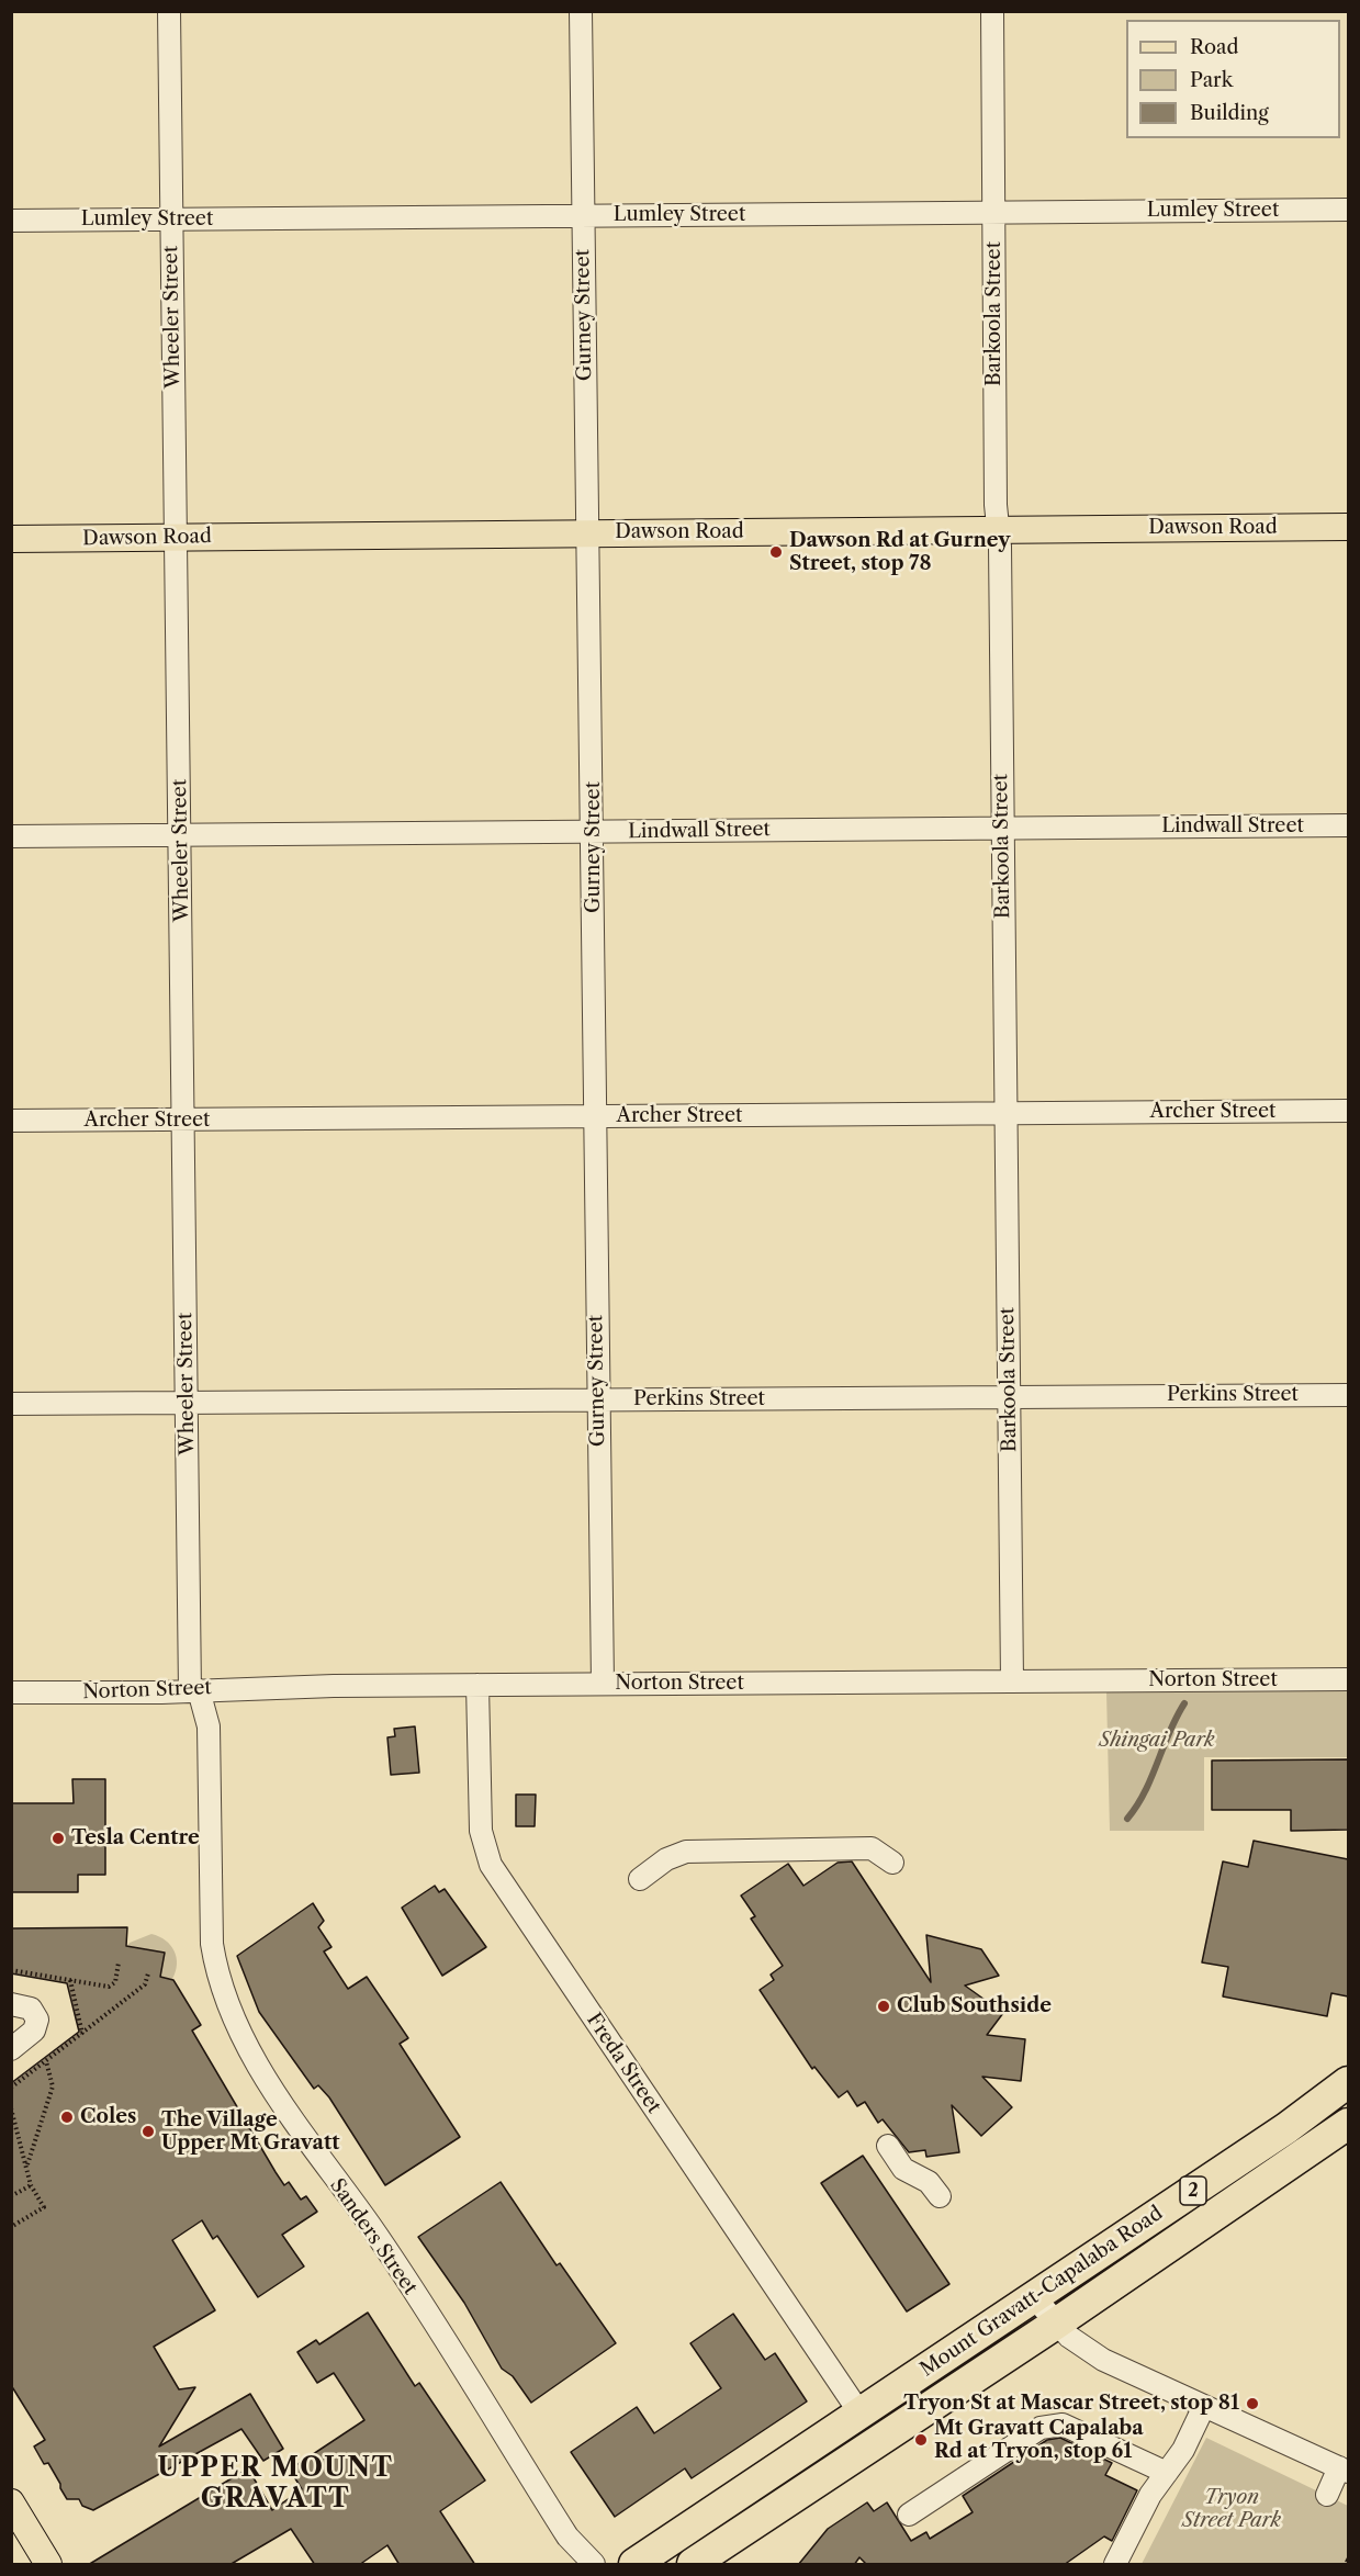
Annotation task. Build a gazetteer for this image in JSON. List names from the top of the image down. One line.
{"streets":{"highway":["2","Mount Gravatt-Capalaba Road"],"main road":["Dawson Road"],"street":["Lumley Street","Barkoola Street","Gurney Street","Wheeler Street","Lindwall Street","Archer Street","Perkins Street","Norton Street","Freda Street","Sanders Street"]},"crossings":[["Lumley Street","Barkoola Street"],["Lumley Street","Gurney Street"],["Lumley Street","Wheeler Street"],["Barkoola Street","Dawson Road"],["Barkoola Street","Lindwall Street"],["Barkoola Street","Archer Street"],["Barkoola Street","Perkins Street"],["Barkoola Street","Norton Street"],["Gurney Street","Dawson Road"],["Gurney Street","Lindwall Street"],["Gurney Street","Archer Street"],["Gurney Street","Perkins Street"],["Gurney Street","Norton Street"],["Wheeler Street","Dawson Road"],["Wheeler Street","Lindwall Street"],["Wheeler Street","Archer Street"],["Wheeler Street","Perkins Street"],["Wheeler Street","Norton Street"],["Wheeler Street","Sanders Street"],["Norton Street","Freda Street"],["Norton Street","Sanders Street"],["Freda Street","Mount Gravatt-Capalaba Road"]],"districts":["UPPER MOUNT GRAVATT"],"parks":["Shingai Park","Tryon Street Park"],"places":["Dawson Rd at Gurney Street, stop 78","Tesla Centre","Club Southside","Coles","The Village Upper Mt Gravatt","Tryon St at Mascar Street, stop 81","Mt Gravatt Capalaba Rd at Tryon, stop 61"],"legend":["Road","Park","Building"]}
